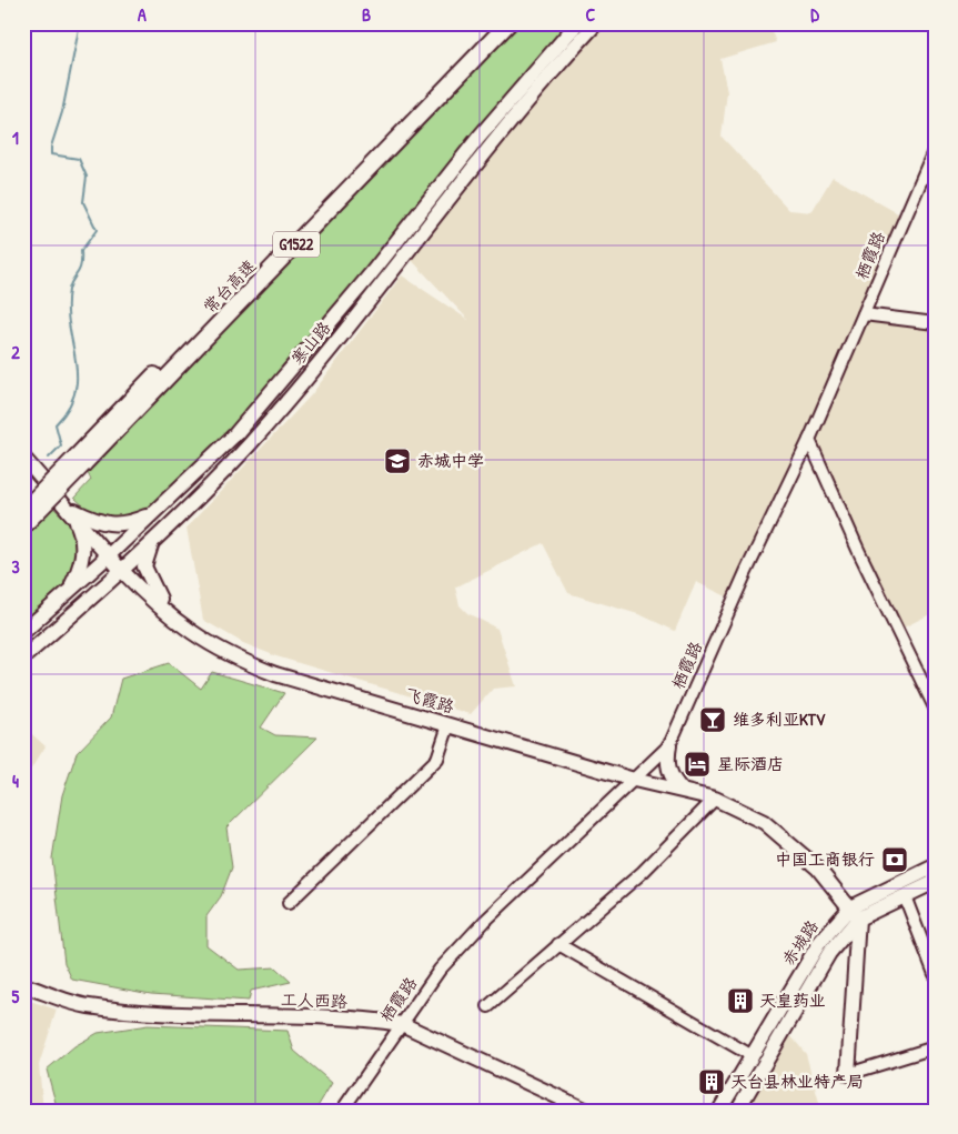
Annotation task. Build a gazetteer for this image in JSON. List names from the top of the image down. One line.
{"streets":{"highway":["G1522","常台高速"],"main road":["寒山路","飞霞路","赤城路","工人西路"],"street":["栖霞路"]},"crossings":[["栖霞路","飞霞路"],["栖霞路","工人西路"],["寒山路","飞霞路"],["飞霞路","赤城路"]],"places":{"school or university":["赤城中学"],"bar":["维多利亚KTV"],"hotel":["星际酒店"],"bank":["中国工商银行"],"building":["天皇药业","天台县林业特产局"]},"grid":{"columns":["A","B","C","D"],"rows":["1","2","3","4","5"]}}
